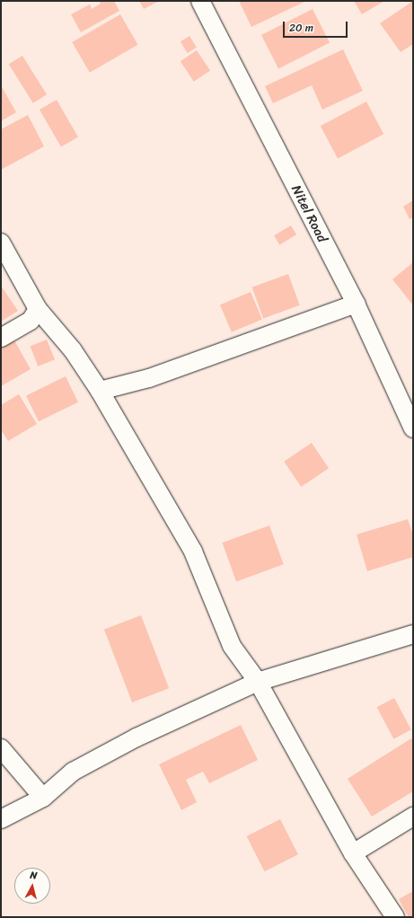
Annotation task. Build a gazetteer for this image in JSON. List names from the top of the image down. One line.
{"streets":{"street":["Nitel Road"]},"scale_bar":"20 m","north":"top"}
